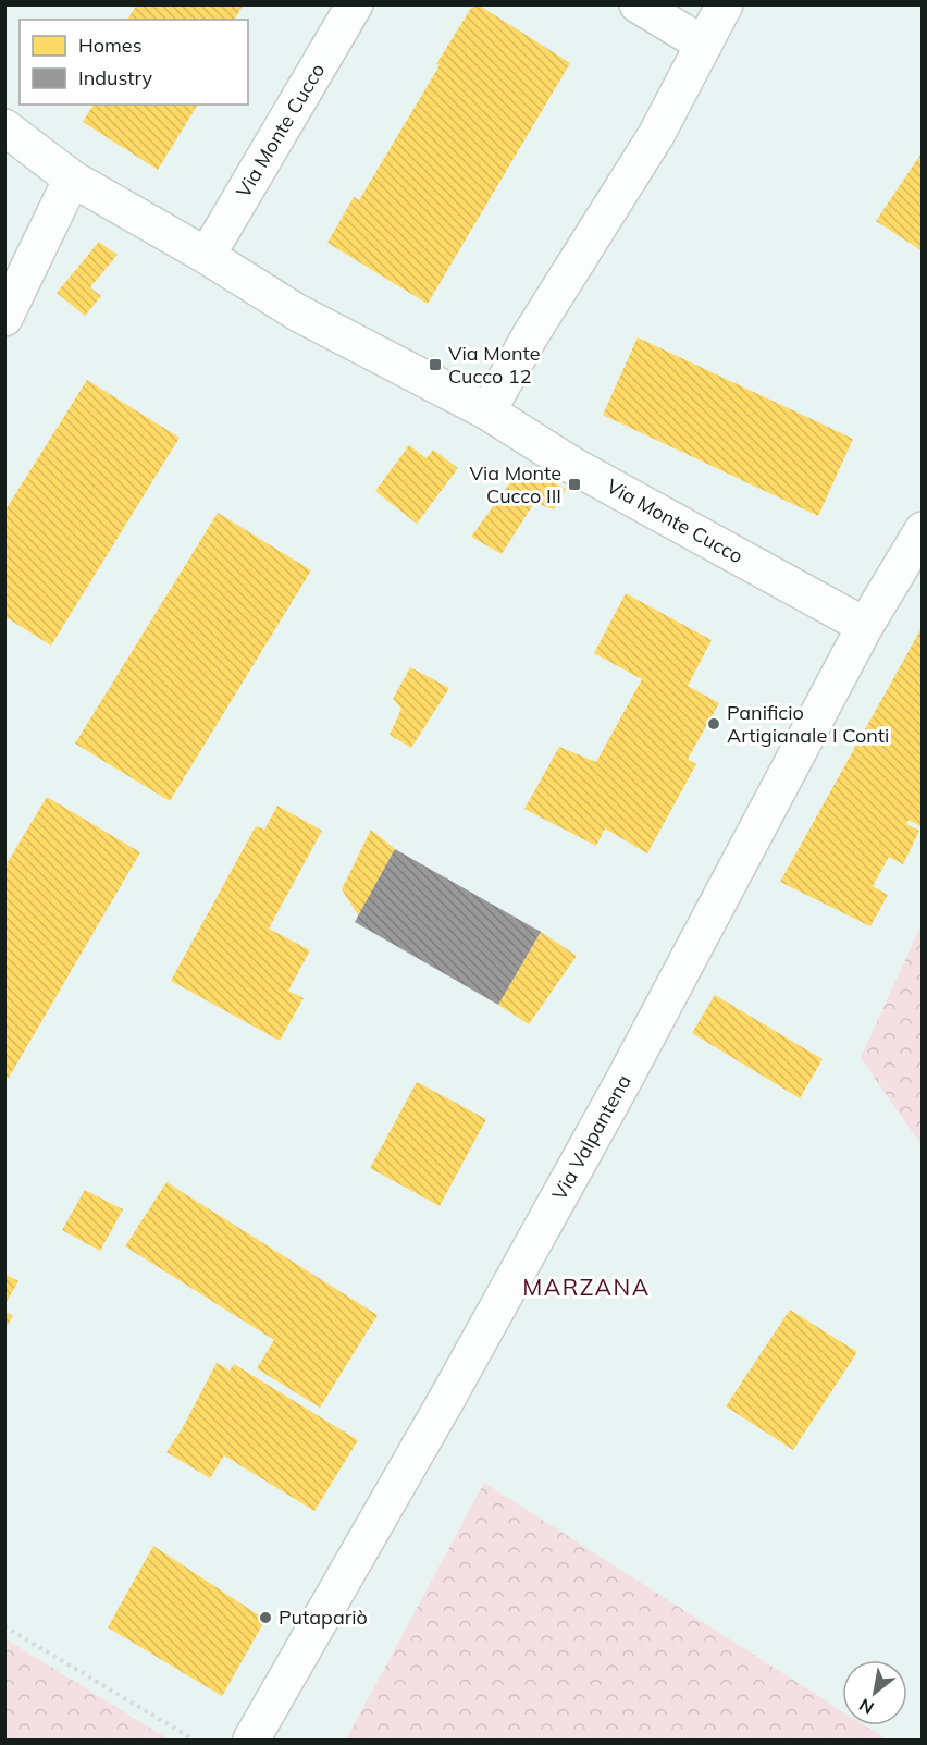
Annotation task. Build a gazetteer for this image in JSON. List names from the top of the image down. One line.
{"streets":{"street":["Via Monte Cucco","Via Valpantena"]},"crossings":[["Via Monte Cucco","Via Valpantena"]],"districts":["MARZANA"],"places":{"transit":["Via Monte Cucco 12","Via Monte Cucco III"],"other":["Panificio Artigianale I Conti","Putapariò"]},"legend":["Homes","Industry"],"north":"bottom left"}
